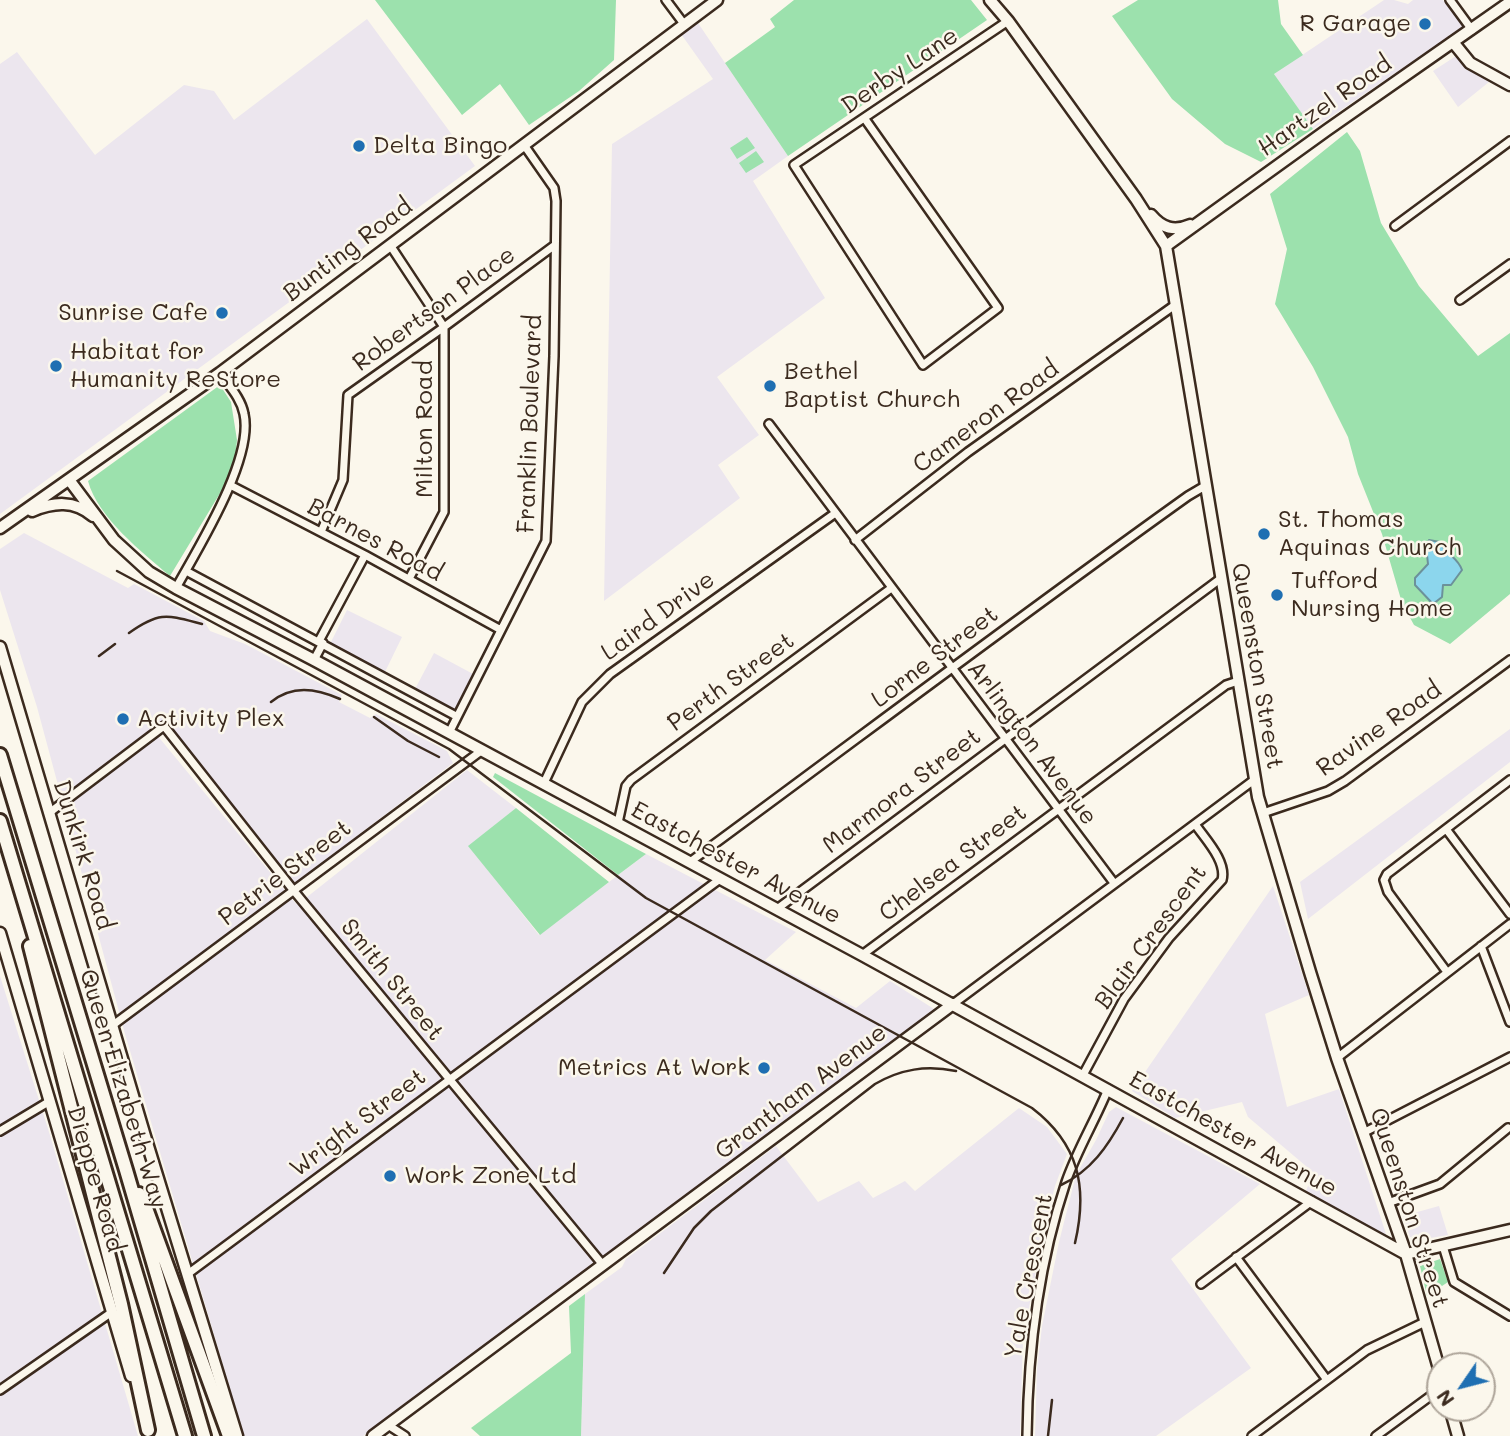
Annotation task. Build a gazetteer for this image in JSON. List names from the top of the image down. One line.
{"streets":{"highway":["Queen Elizabeth Way"],"street":["Derby Lane","Hartzel Road","Bunting Road","Robertson Place","Cameron Road","Franklin Boulevard","Milton Road","Barnes Road","Laird Drive","Lorne Street","Queenston Street","Perth Street","Ravine Road","Arlington Avenue","Marmora Street","Dunkirk Road","Eastchester Avenue","Chelsea Street","Petrie Street","Blair Crescent","Smith Street","Grantham Avenue","Wright Street","Dieppe Road","Yale Crescent"]},"crossings":[["Derby Lane","Queenston Street"],["Hartzel Road","Queenston Street"],["Bunting Road","Franklin Boulevard"],["Bunting Road","Milton Road"],["Bunting Road","Eastchester Avenue"],["Robertson Place","Franklin Boulevard"],["Robertson Place","Milton Road"],["Robertson Place","Barnes Road"],["Cameron Road","Queenston Street"],["Cameron Road","Arlington Avenue"],["Franklin Boulevard","Barnes Road"],["Franklin Boulevard","Eastchester Avenue"],["Milton Road","Barnes Road"],["Laird Drive","Arlington Avenue"],["Laird Drive","Eastchester Avenue"],["Lorne Street","Queenston Street"],["Lorne Street","Arlington Avenue"],["Lorne Street","Eastchester Avenue"],["Queenston Street","Ravine Road"],["Queenston Street","Marmora Street"],["Queenston Street","Eastchester Avenue"],["Queenston Street","Chelsea Street"],["Queenston Street","Grantham Avenue"],["Perth Street","Arlington Avenue"],["Perth Street","Eastchester Avenue"],["Arlington Avenue","Marmora Street"],["Arlington Avenue","Chelsea Street"],["Arlington Avenue","Grantham Avenue"],["Marmora Street","Eastchester Avenue"],["Dunkirk Road","Petrie Street"],["Dunkirk Road","Smith Street"],["Dunkirk Road","Wright Street"],["Eastchester Avenue","Chelsea Street"],["Eastchester Avenue","Petrie Street"],["Eastchester Avenue","Blair Crescent"],["Eastchester Avenue","Grantham Avenue"],["Eastchester Avenue","Wright Street"],["Eastchester Avenue","Yale Crescent"],["Petrie Street","Smith Street"],["Blair Crescent","Grantham Avenue"],["Smith Street","Grantham Avenue"],["Smith Street","Wright Street"]],"places":["R Garage","Delta Bingo","Sunrise Cafe","Habitat for Humanity ReStore","Bethel Baptist Church","St. Thomas Aquinas Church","Tufford Nursing Home","Activity Plex","Metrics At Work","Work Zone Ltd"],"north":"bottom left"}
